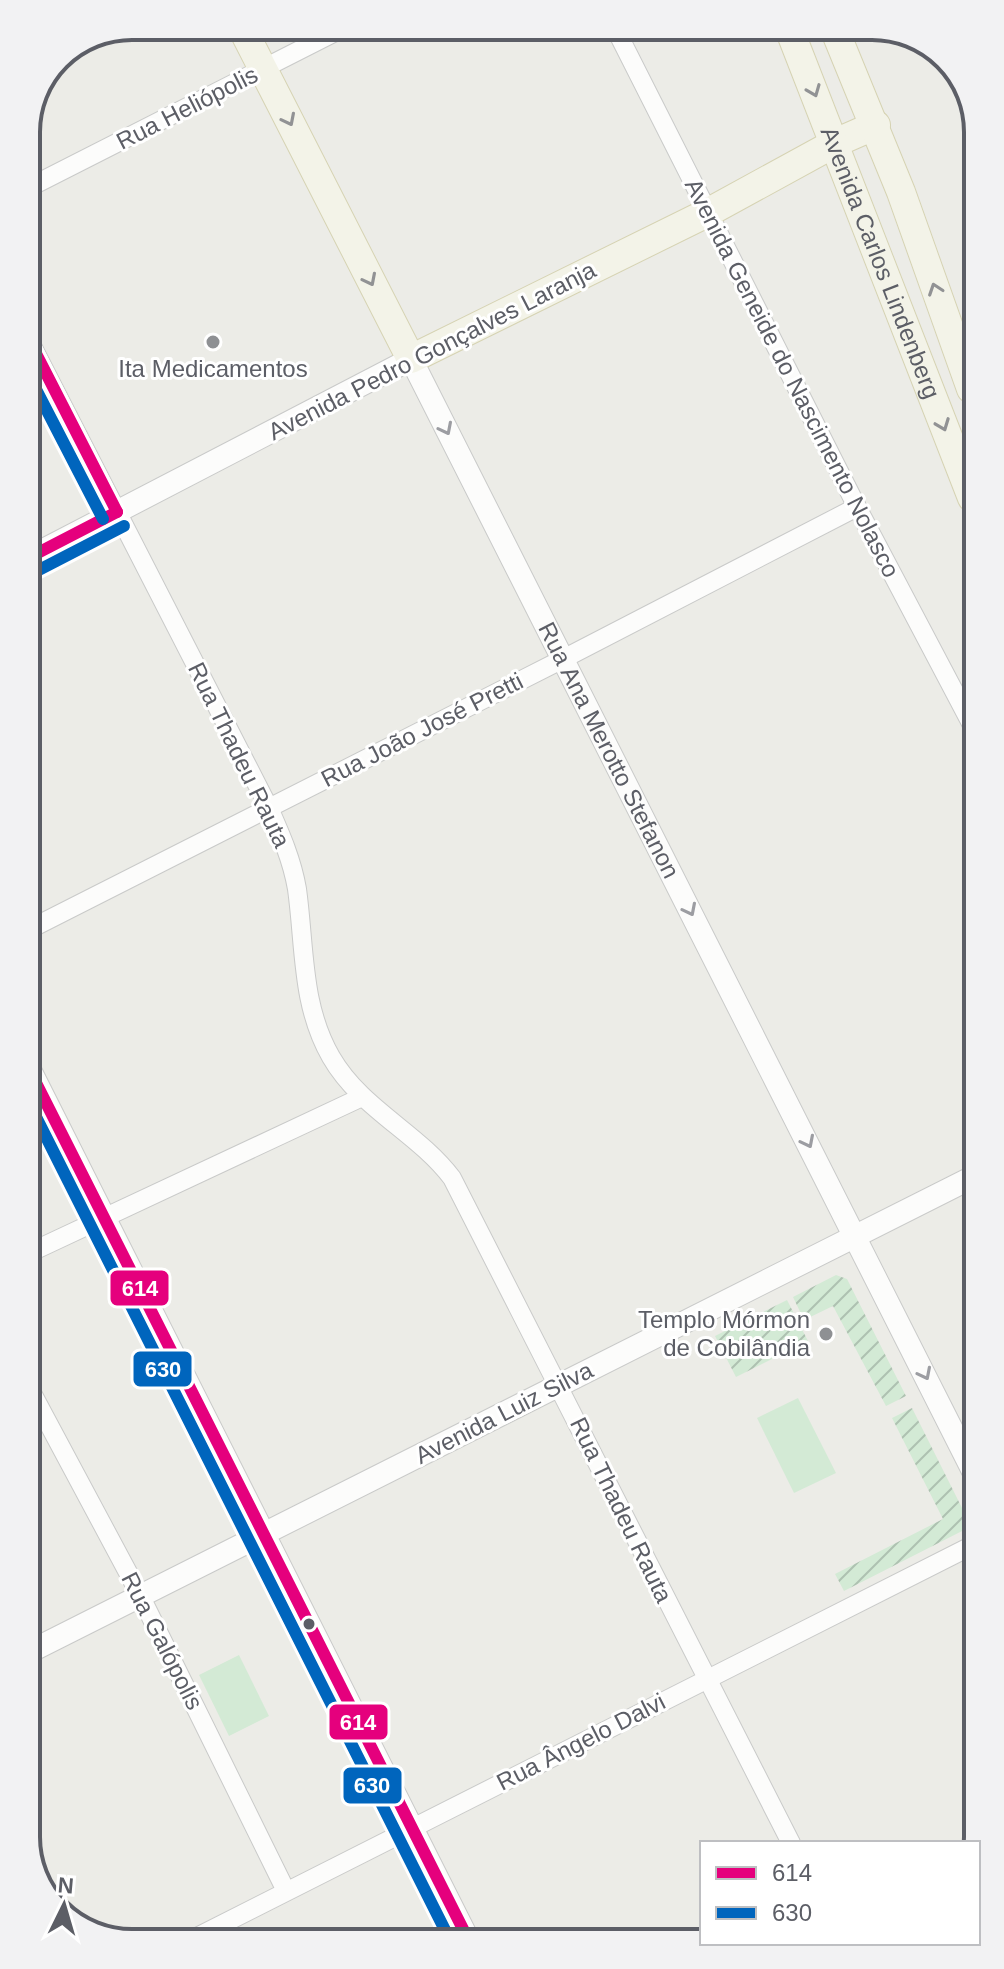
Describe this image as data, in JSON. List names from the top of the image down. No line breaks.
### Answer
{"streets":{"main road":["Avenida Carlos Lindenberg","Avenida Pedro Gonçalves Laranja","Rua Ana Merotto Stefanon"],"street":["Rua Heliópolis","Avenida Geneide do Nascimento Nolasco","Rua João José Pretti","Rua Thadeu Rauta","Avenida Luiz Silva","Rua Galópolis","Rua Ângelo Dalvi"]},"crossings":[["Rua Heliópolis","Rua Ana Merotto Stefanon"],["Avenida Carlos Lindenberg","Avenida Pedro Gonçalves Laranja"],["Avenida Pedro Gonçalves Laranja","Avenida Geneide do Nascimento Nolasco"],["Avenida Pedro Gonçalves Laranja","Rua Ana Merotto Stefanon"],["Avenida Pedro Gonçalves Laranja","Rua Thadeu Rauta"],["Avenida Geneide do Nascimento Nolasco","Rua João José Pretti"],["Rua João José Pretti","Rua Ana Merotto Stefanon"],["Rua João José Pretti","Rua Thadeu Rauta"],["Rua Ana Merotto Stefanon","Avenida Luiz Silva"],["Rua Thadeu Rauta","Avenida Luiz Silva"],["Rua Thadeu Rauta","Rua Ângelo Dalvi"],["Avenida Luiz Silva","Rua Galópolis"],["Rua Galópolis","Rua Ângelo Dalvi"]],"one_way":["Rua Ana Merotto Stefanon"],"places":["Ita Medicamentos","Templo Mórmon de Cobilândia"],"lines":["transit line 614","transit line 630"],"legend":["614","630"],"north":"top"}
